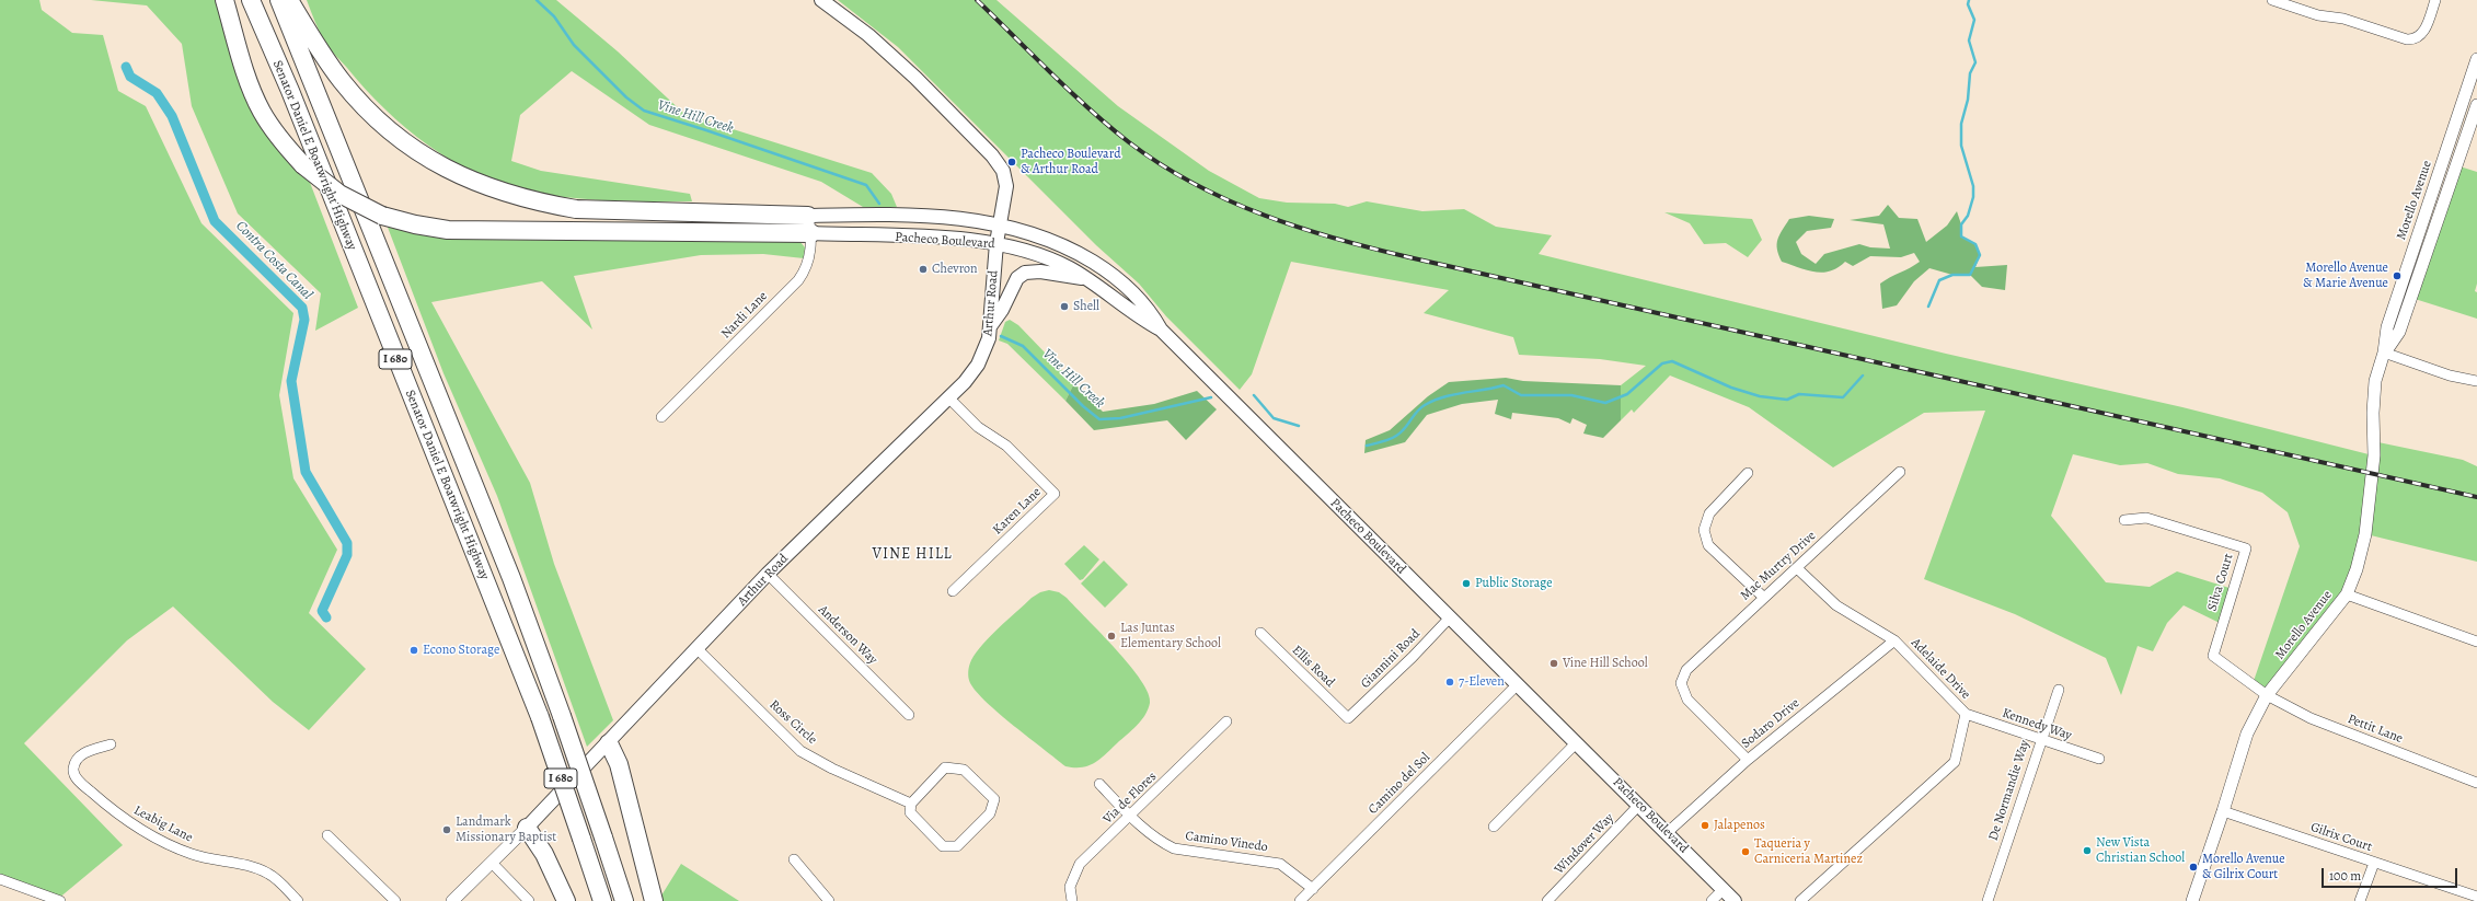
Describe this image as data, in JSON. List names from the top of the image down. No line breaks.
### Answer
{"streets":{"highway":["Senator Daniel E Boatwright Highway","I 680"],"main road":["Pacheco Boulevard","Arthur Road"],"street":["Morello Avenue","Nardi Lane","Karen Lane","Mac Murtry Drive","Silva Court","Anderson Way","Giannini Road","Ellis Road","Adelaide Drive","Ross Circle","Sodaro Drive","Kennedy Way","Pettit Lane","Camino del Sol","De Normandie Way","Via de Flores","Leabig Lane","Gilrix Court","Camino Vinedo","Windover Way"]},"crossings":[["Morello Avenue","Silva Court"],["Morello Avenue","Pettit Lane"],["Morello Avenue","Gilrix Court"],["Pacheco Boulevard","Arthur Road"],["Pacheco Boulevard","Nardi Lane"],["Pacheco Boulevard","Giannini Road"],["Pacheco Boulevard","Sodaro Drive"],["Pacheco Boulevard","Camino del Sol"],["Pacheco Boulevard","Windover Way"],["Arthur Road","Karen Lane"],["Arthur Road","Anderson Way"],["Arthur Road","Ross Circle"],["Mac Murtry Drive","Adelaide Drive"],["Mac Murtry Drive","Sodaro Drive"],["Silva Court","Pettit Lane"],["Giannini Road","Ellis Road"],["Adelaide Drive","Sodaro Drive"],["Adelaide Drive","Kennedy Way"],["Kennedy Way","De Normandie Way"],["Camino del Sol","Camino Vinedo"],["Via de Flores","Camino Vinedo"]],"districts":["VINE HILL"],"water":["Vine Hill Creek","Contra Costa Canal"],"places":["Pacheco Boulevard & Arthur Road","Chevron","Morello Avenue & Marie Avenue","Shell","Public Storage","Las Juntas Elementary School","Econo Storage","Vine Hill School","7-Eleven","Jalapenos","Landmark Missionary Baptist","New Vista Christian School","Taqueria y Carniceria Martinez","Morello Avenue & Gilrix Court"],"scale_bar":"100 m"}
